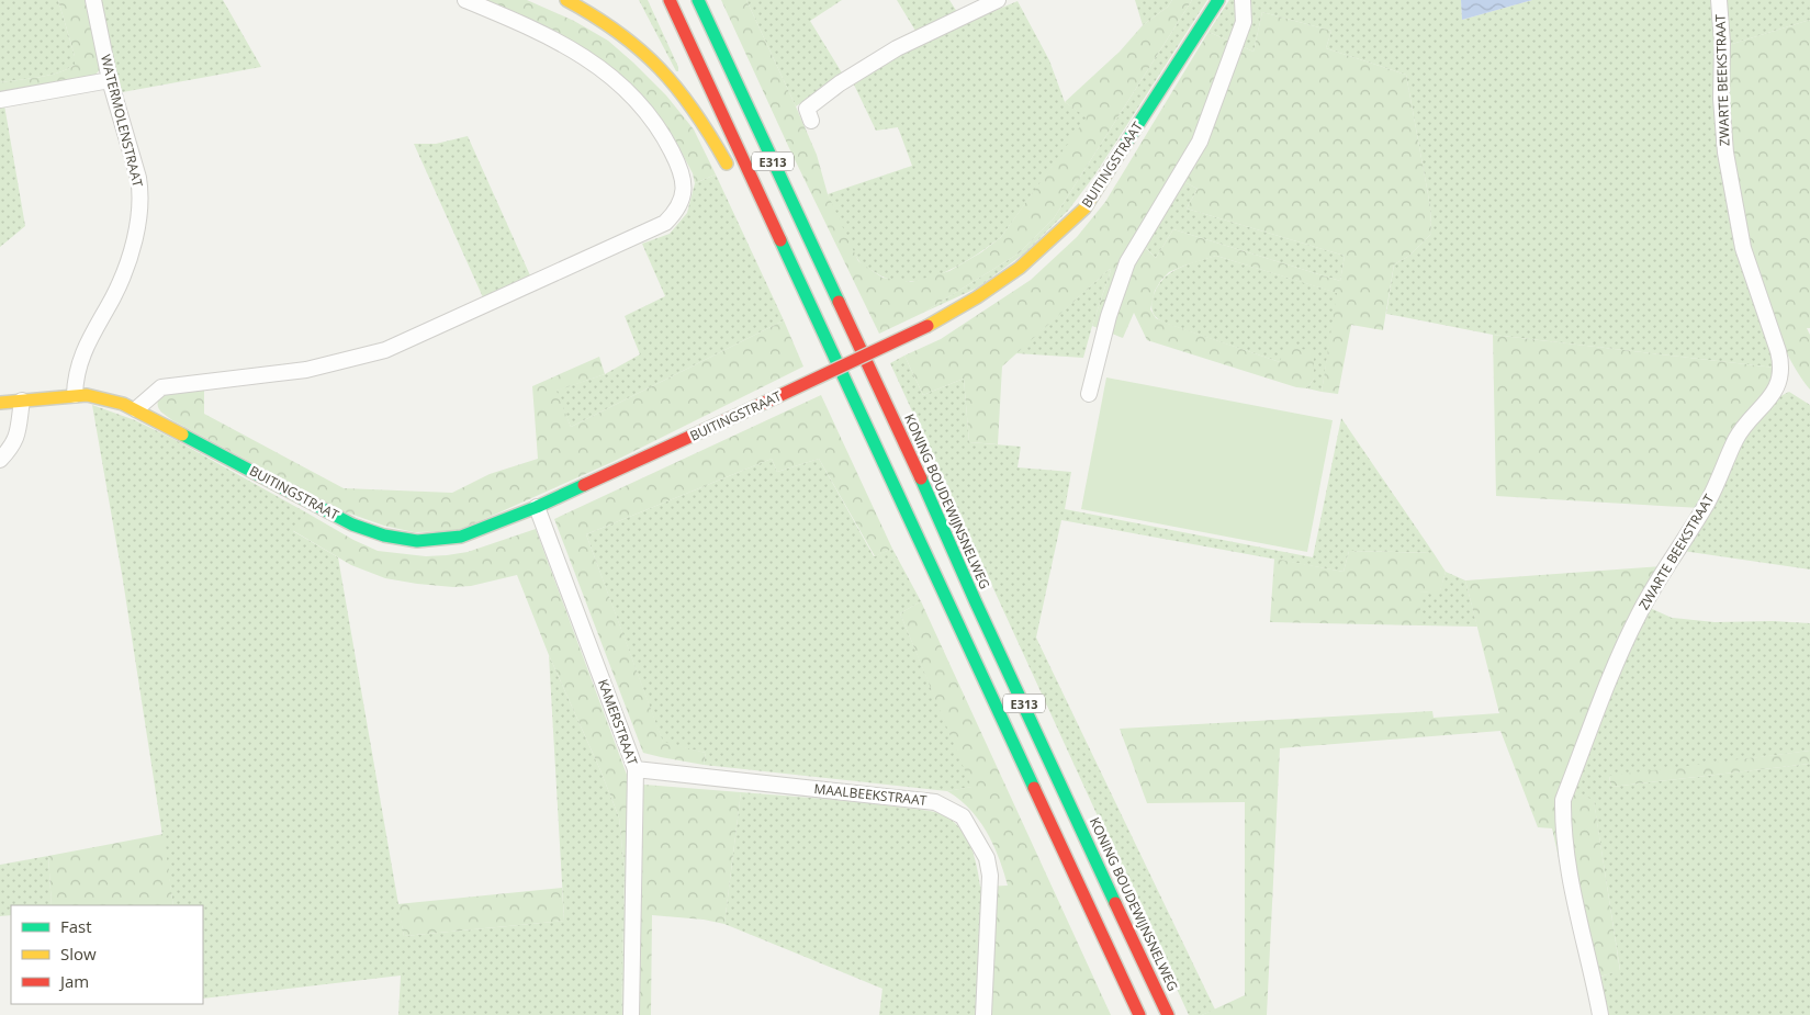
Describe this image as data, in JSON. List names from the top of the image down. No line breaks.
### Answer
{"streets":{"main road":["E313","BUITINGSTRAAT","KONING BOUDEWIJNSNELWEG"],"street":["ZWARTE BEEKSTRAAT","WATERMOLENSTRAAT","KAMERSTRAAT","MAALBEEKSTRAAT"]},"crossings":[["WATERMOLENSTRAAT","BUITINGSTRAAT"],["BUITINGSTRAAT","KAMERSTRAAT"],["KAMERSTRAAT","MAALBEEKSTRAAT"]],"legend":["Fast","Slow","Jam"]}
